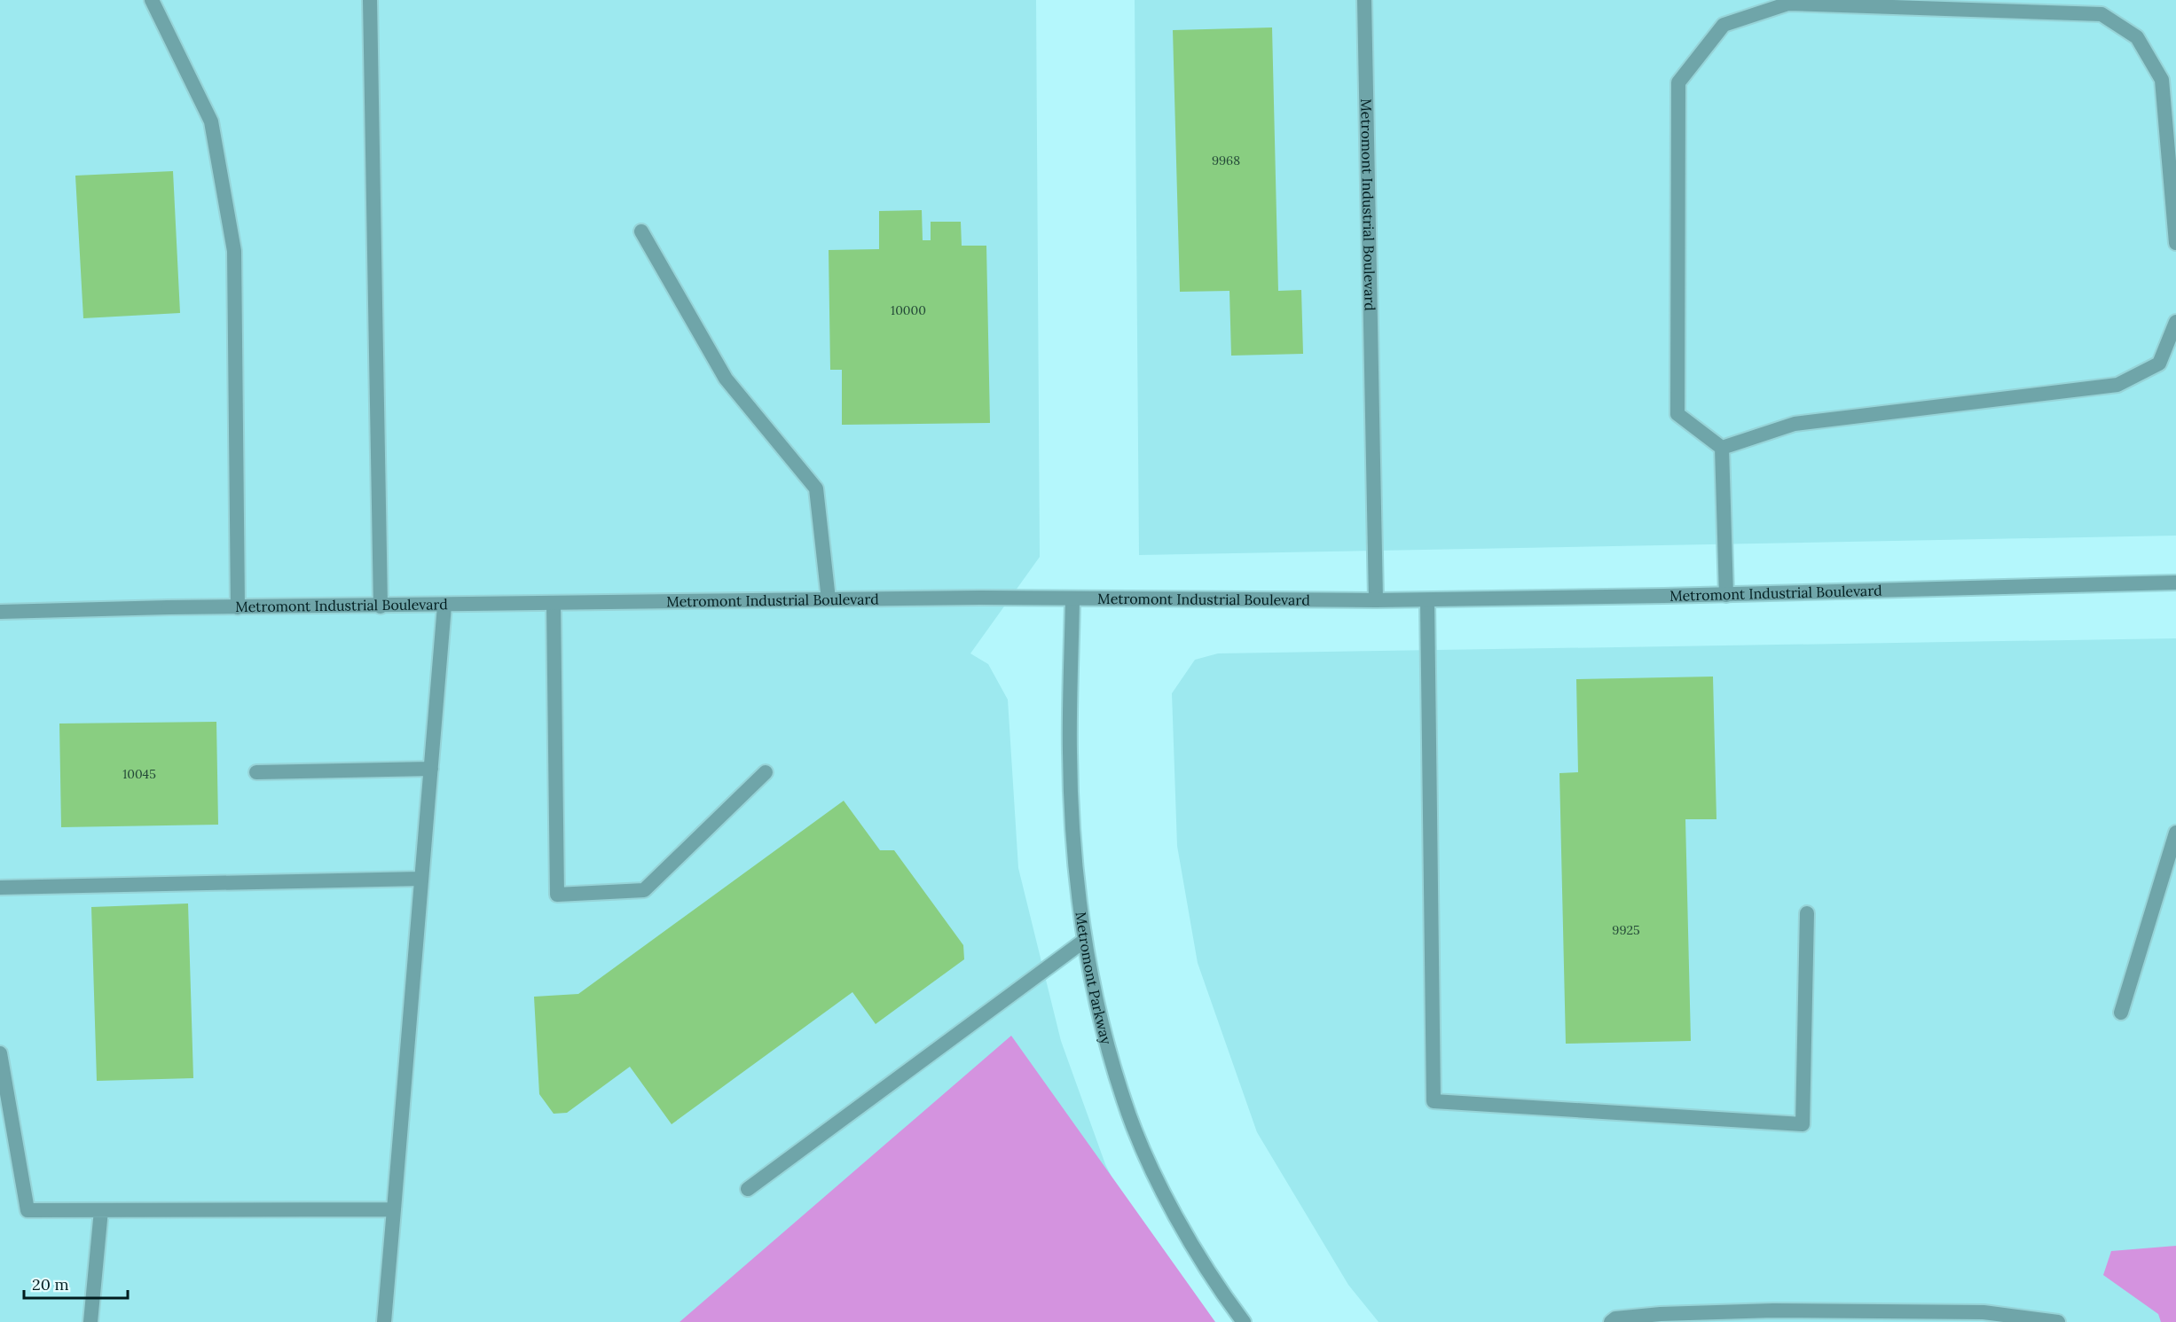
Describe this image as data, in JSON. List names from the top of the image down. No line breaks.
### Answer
{"streets":{"street":["Metromont Industrial Boulevard","Metromont Parkway"]},"crossings":[["Metromont Industrial Boulevard","Metromont Parkway"]],"house_numbers":["9968","10000","10045","9925"],"scale_bar":"20 m"}
